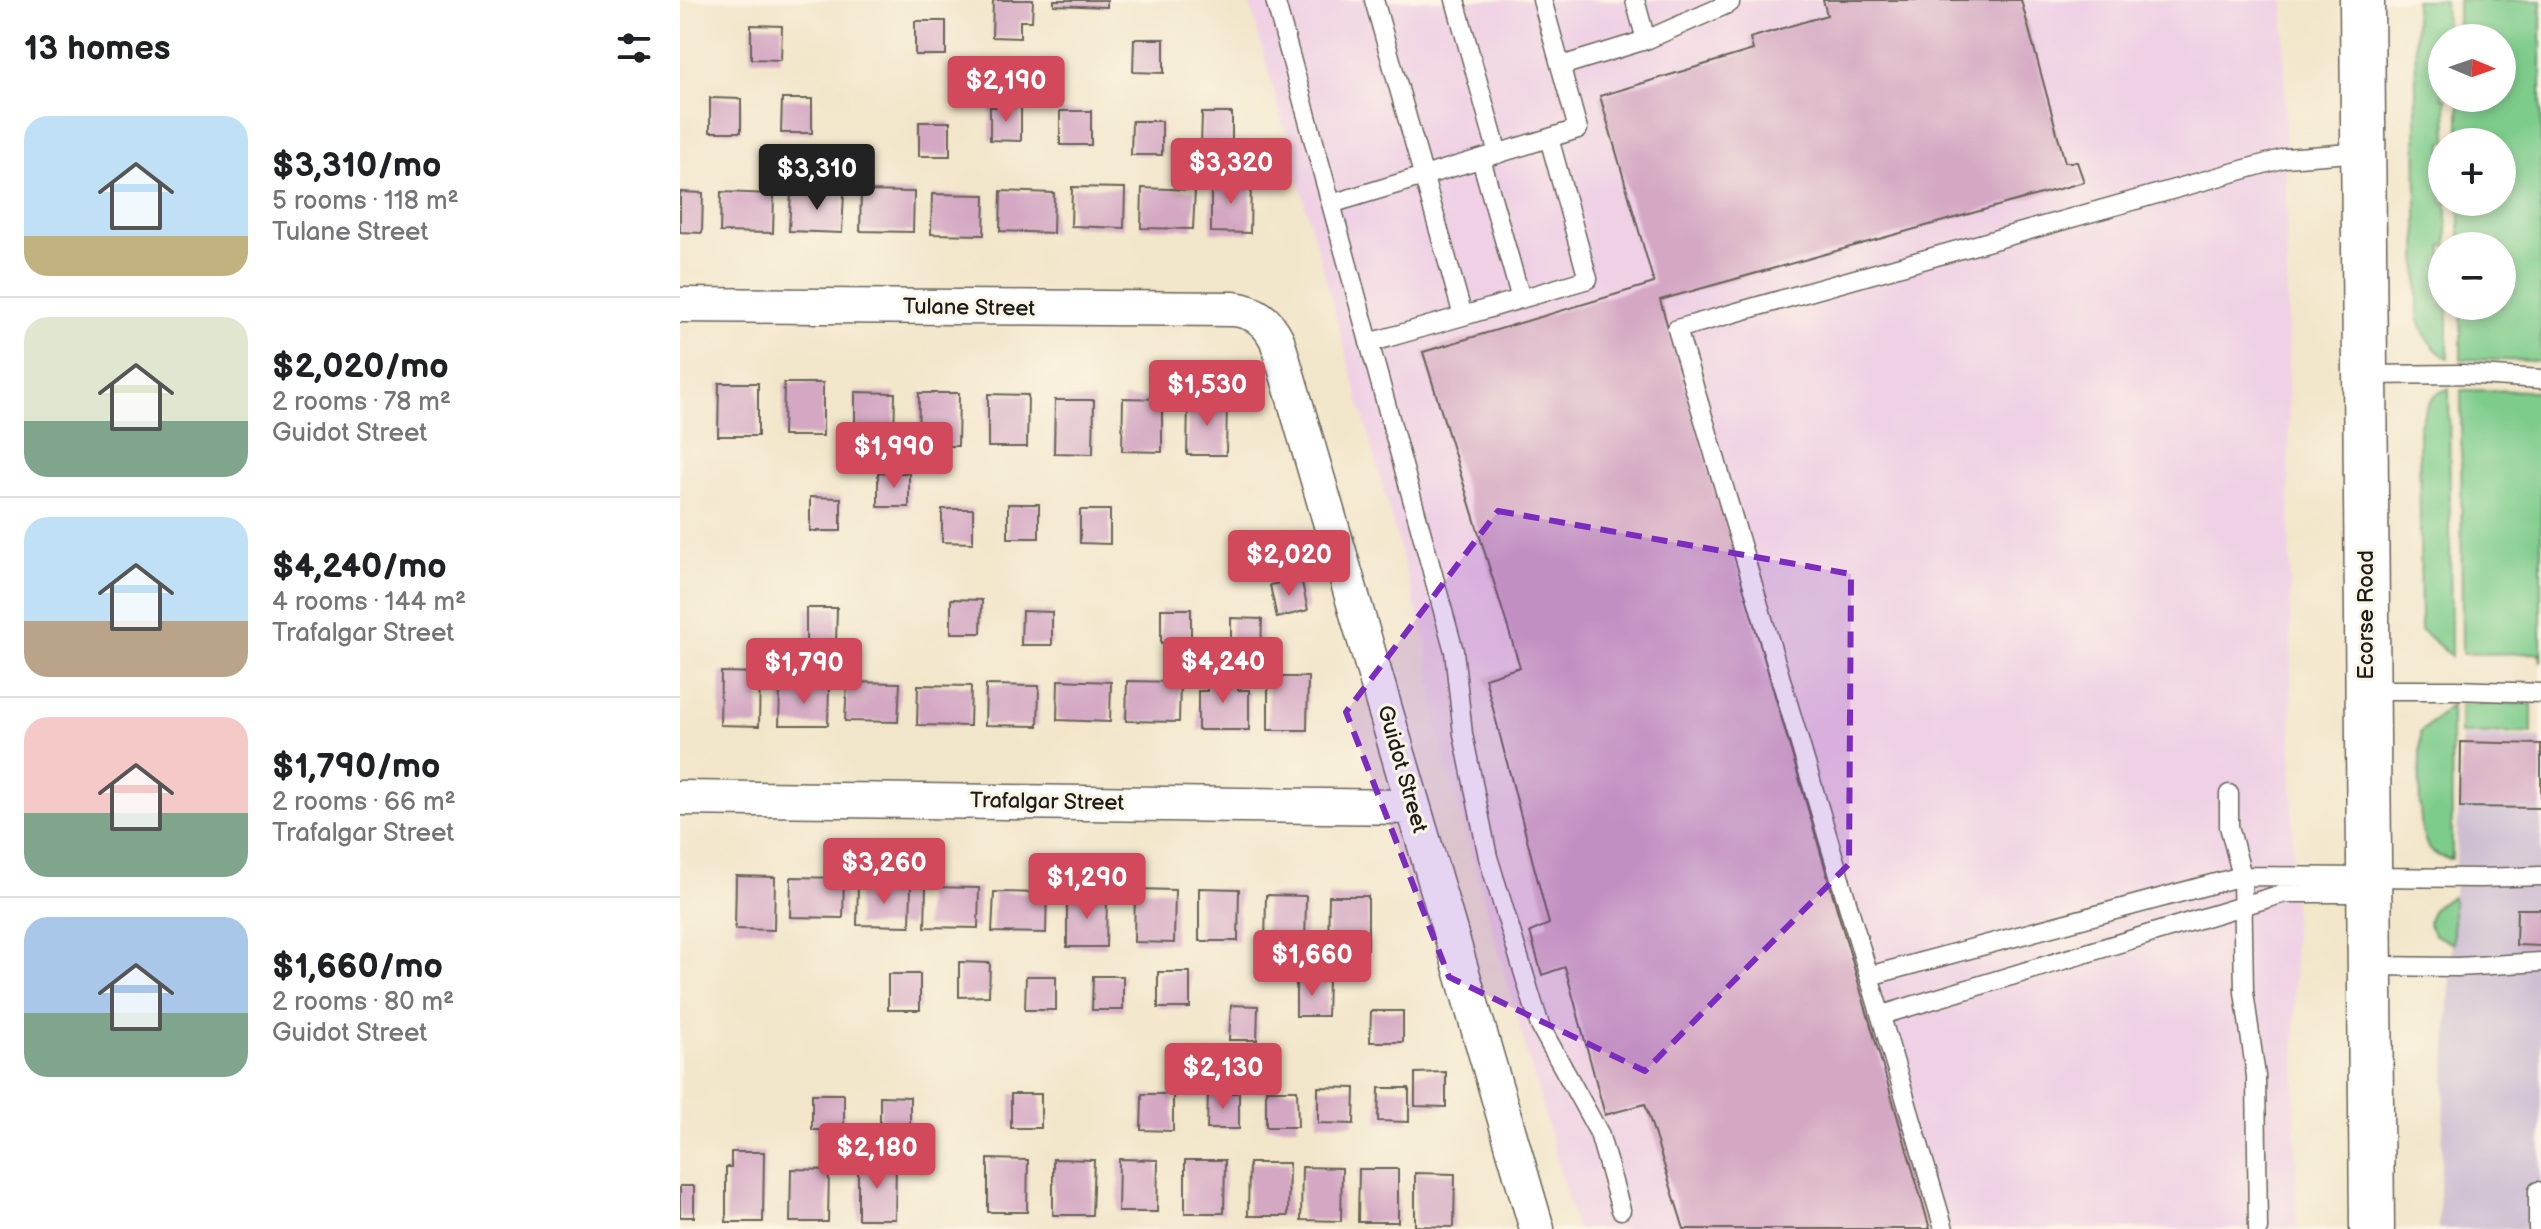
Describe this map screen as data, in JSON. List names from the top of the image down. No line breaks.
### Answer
{"streets":{"main road":["Ecorse Road"],"street":["Tulane Street","Guidot Street","Trafalgar Street"]},"crossings":[["Tulane Street","Guidot Street"],["Guidot Street","Trafalgar Street"]],"north":"right","page":{"heading":"13 homes","map_buttons":["+","−"],"price":["$2,190","$3,320","$3,310","$1,530","$1,990","$2,020","$4,240","$1,790","$3,260","$1,290","$1,660","$2,130","$2,180"],"list":[{"name":"$3,310/mo","note":"5 rooms · 118 m² · Tulane Street"},{"name":"$2,020/mo","note":"2 rooms · 78 m² · Guidot Street"},{"name":"$4,240/mo","note":"4 rooms · 144 m² · Trafalgar Street"},{"name":"$1,790/mo","note":"2 rooms · 66 m² · Trafalgar Street"},{"name":"$1,660/mo","note":"2 rooms · 80 m² · Guidot Street"}]}}
